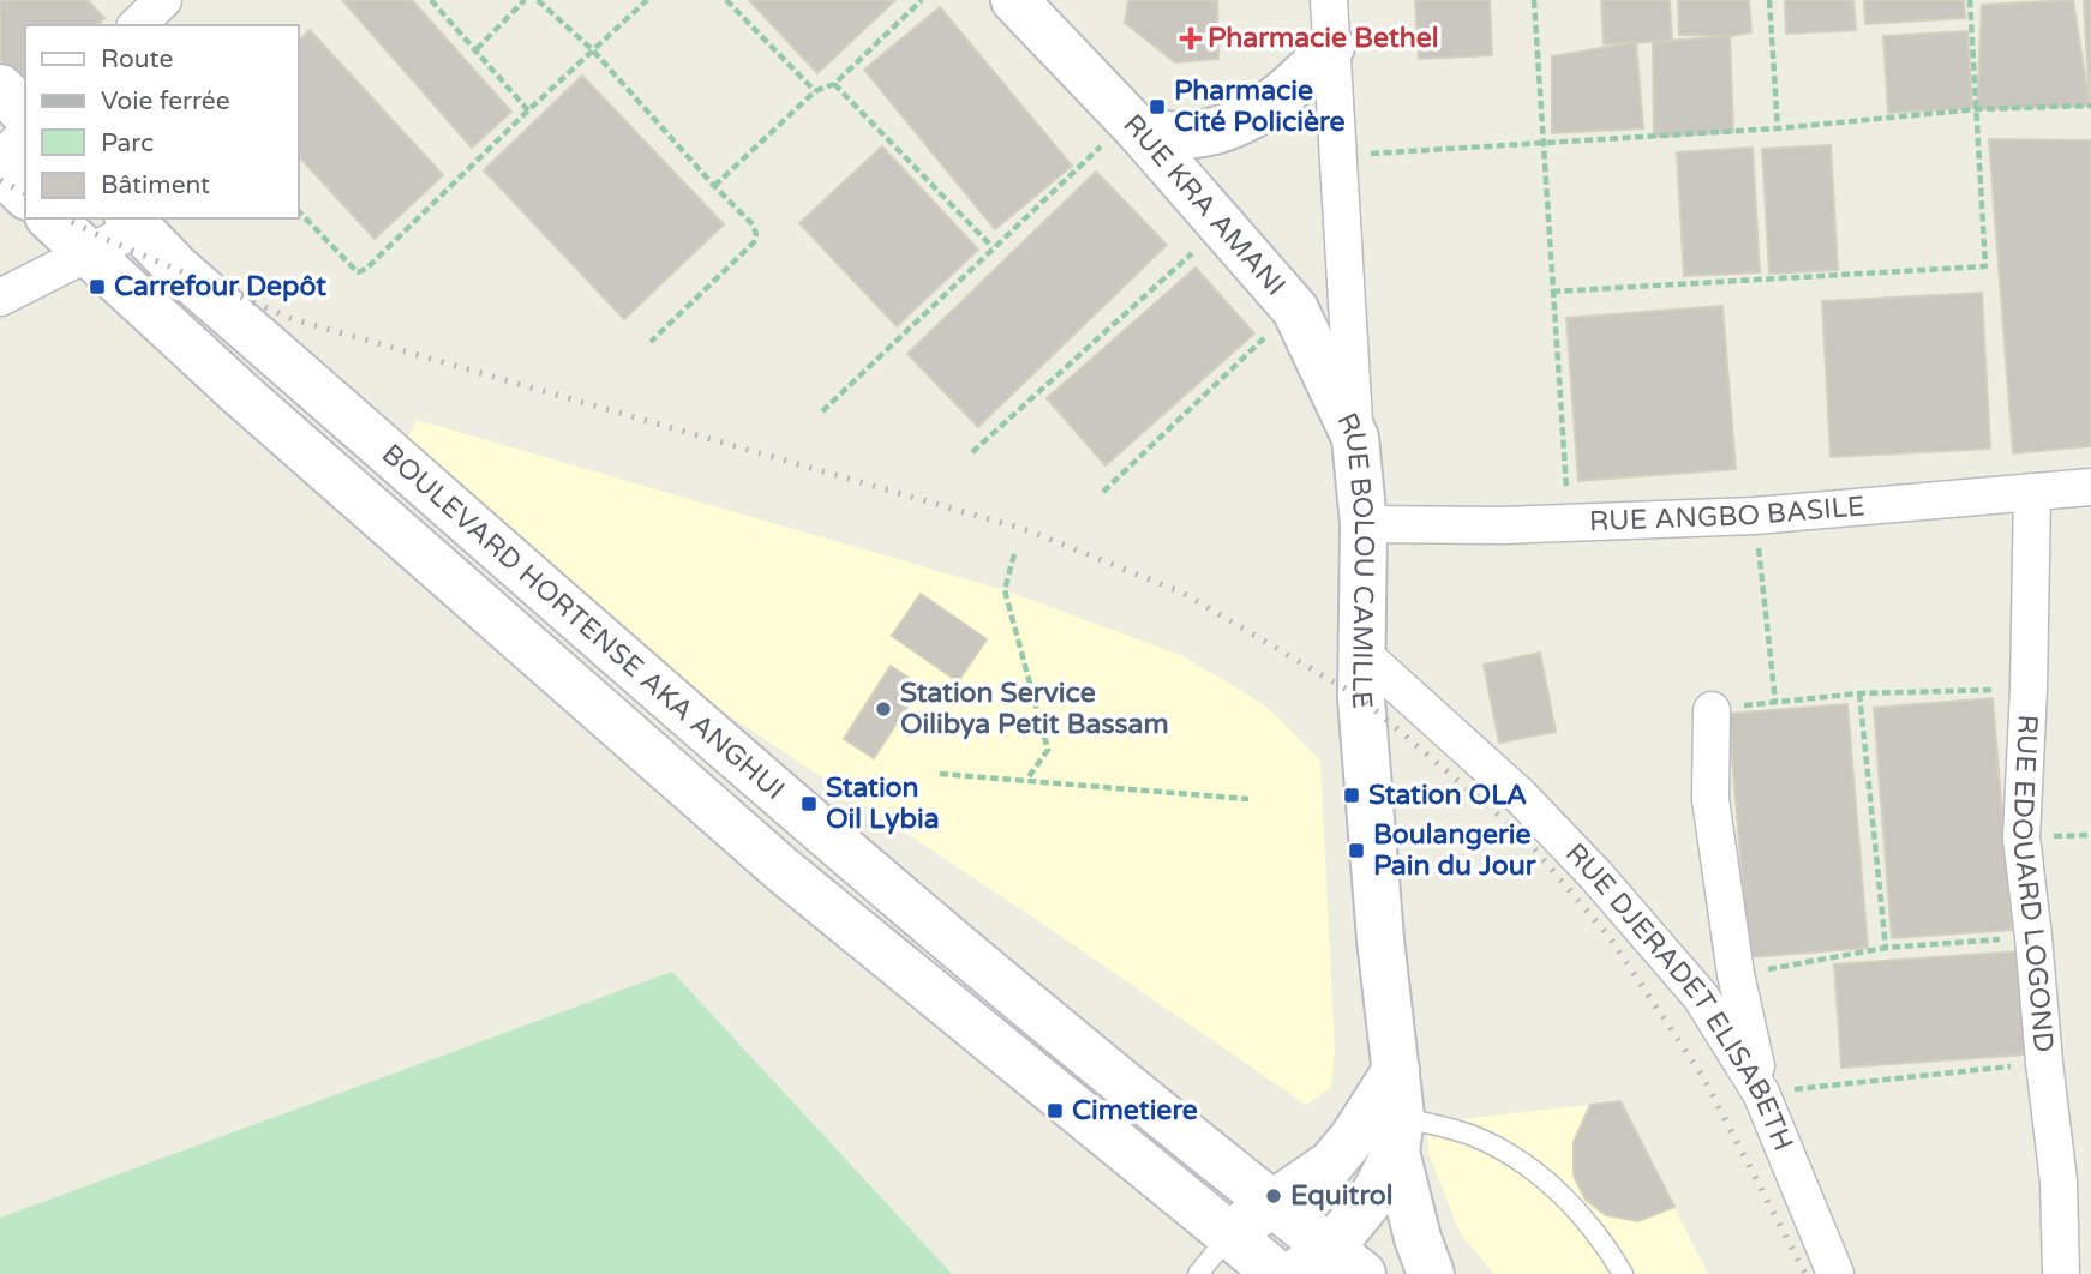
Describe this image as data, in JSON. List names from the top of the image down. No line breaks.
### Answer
{"streets":{"main road":["RUE KRA AMANI","RUE BOLOU CAMILLE","BOULEVARD HORTENSE AKA ANGHUI"],"street":["RUE ANGBO BASILE","RUE EDOUARD LOGOND","RUE DJERADET ELISABETH"]},"crossings":[["RUE KRA AMANI","RUE BOLOU CAMILLE"],["RUE ANGBO BASILE","RUE BOLOU CAMILLE"],["RUE ANGBO BASILE","RUE EDOUARD LOGOND"],["RUE BOLOU CAMILLE","RUE DJERADET ELISABETH"]],"places":{"health":["Pharmacie Bethel"],"transit":["Pharmacie Cité Policière","Carrefour Depôt","Station OLA","Station Oil Lybia","Boulangerie Pain du Jour","Cimetiere"],"other":["Station Service Oilibya Petit Bassam","Equitrol"]},"legend":["Route","Voie ferrée","Parc","Bâtiment"]}
